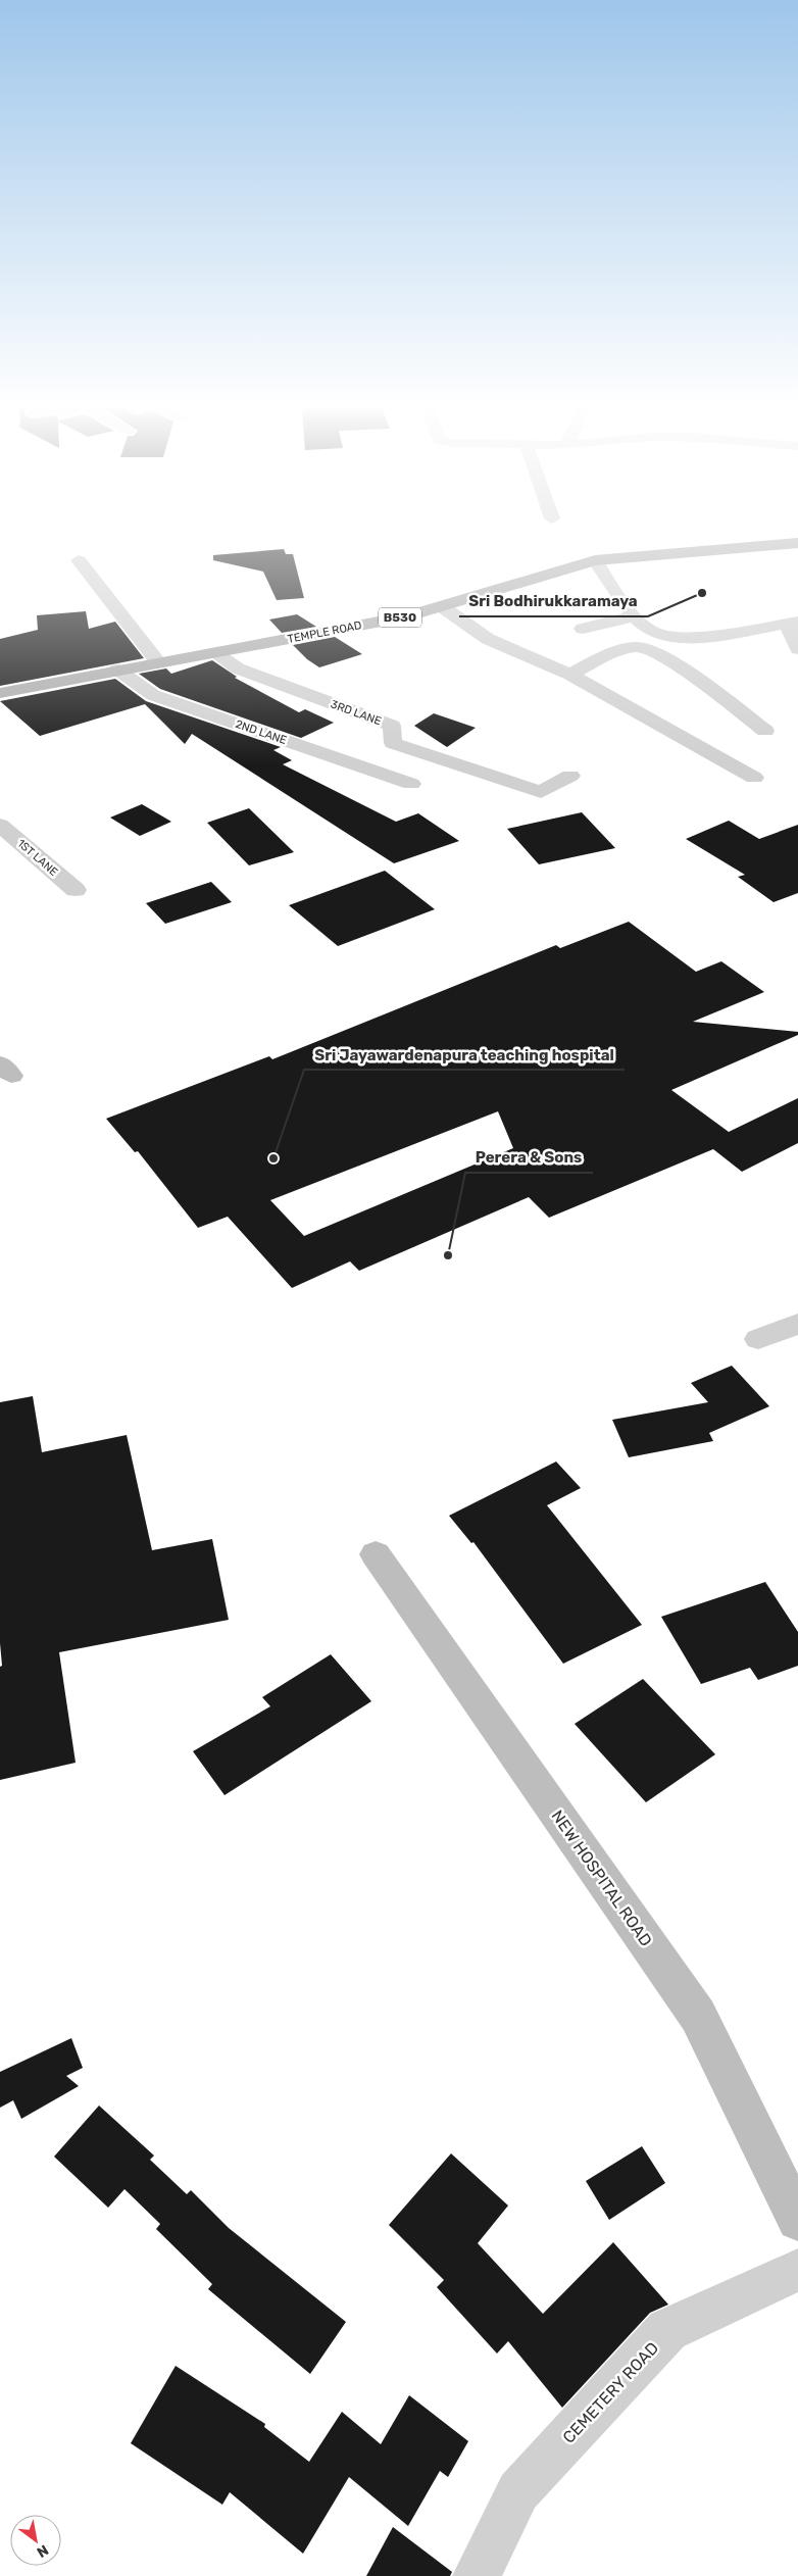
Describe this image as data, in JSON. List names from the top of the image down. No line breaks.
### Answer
{"streets":{"main road":["B530","TEMPLE ROAD","NEW HOSPITAL ROAD"],"street":["3RD LANE","2ND LANE","1ST LANE","CEMETERY ROAD"]},"crossings":[["TEMPLE ROAD","3RD LANE"],["TEMPLE ROAD","2ND LANE"]],"places":["Sri Bodhirukkaramaya","Sri Jayawardenapura teaching hospital","Perera & Sons"],"north":"bottom right"}
